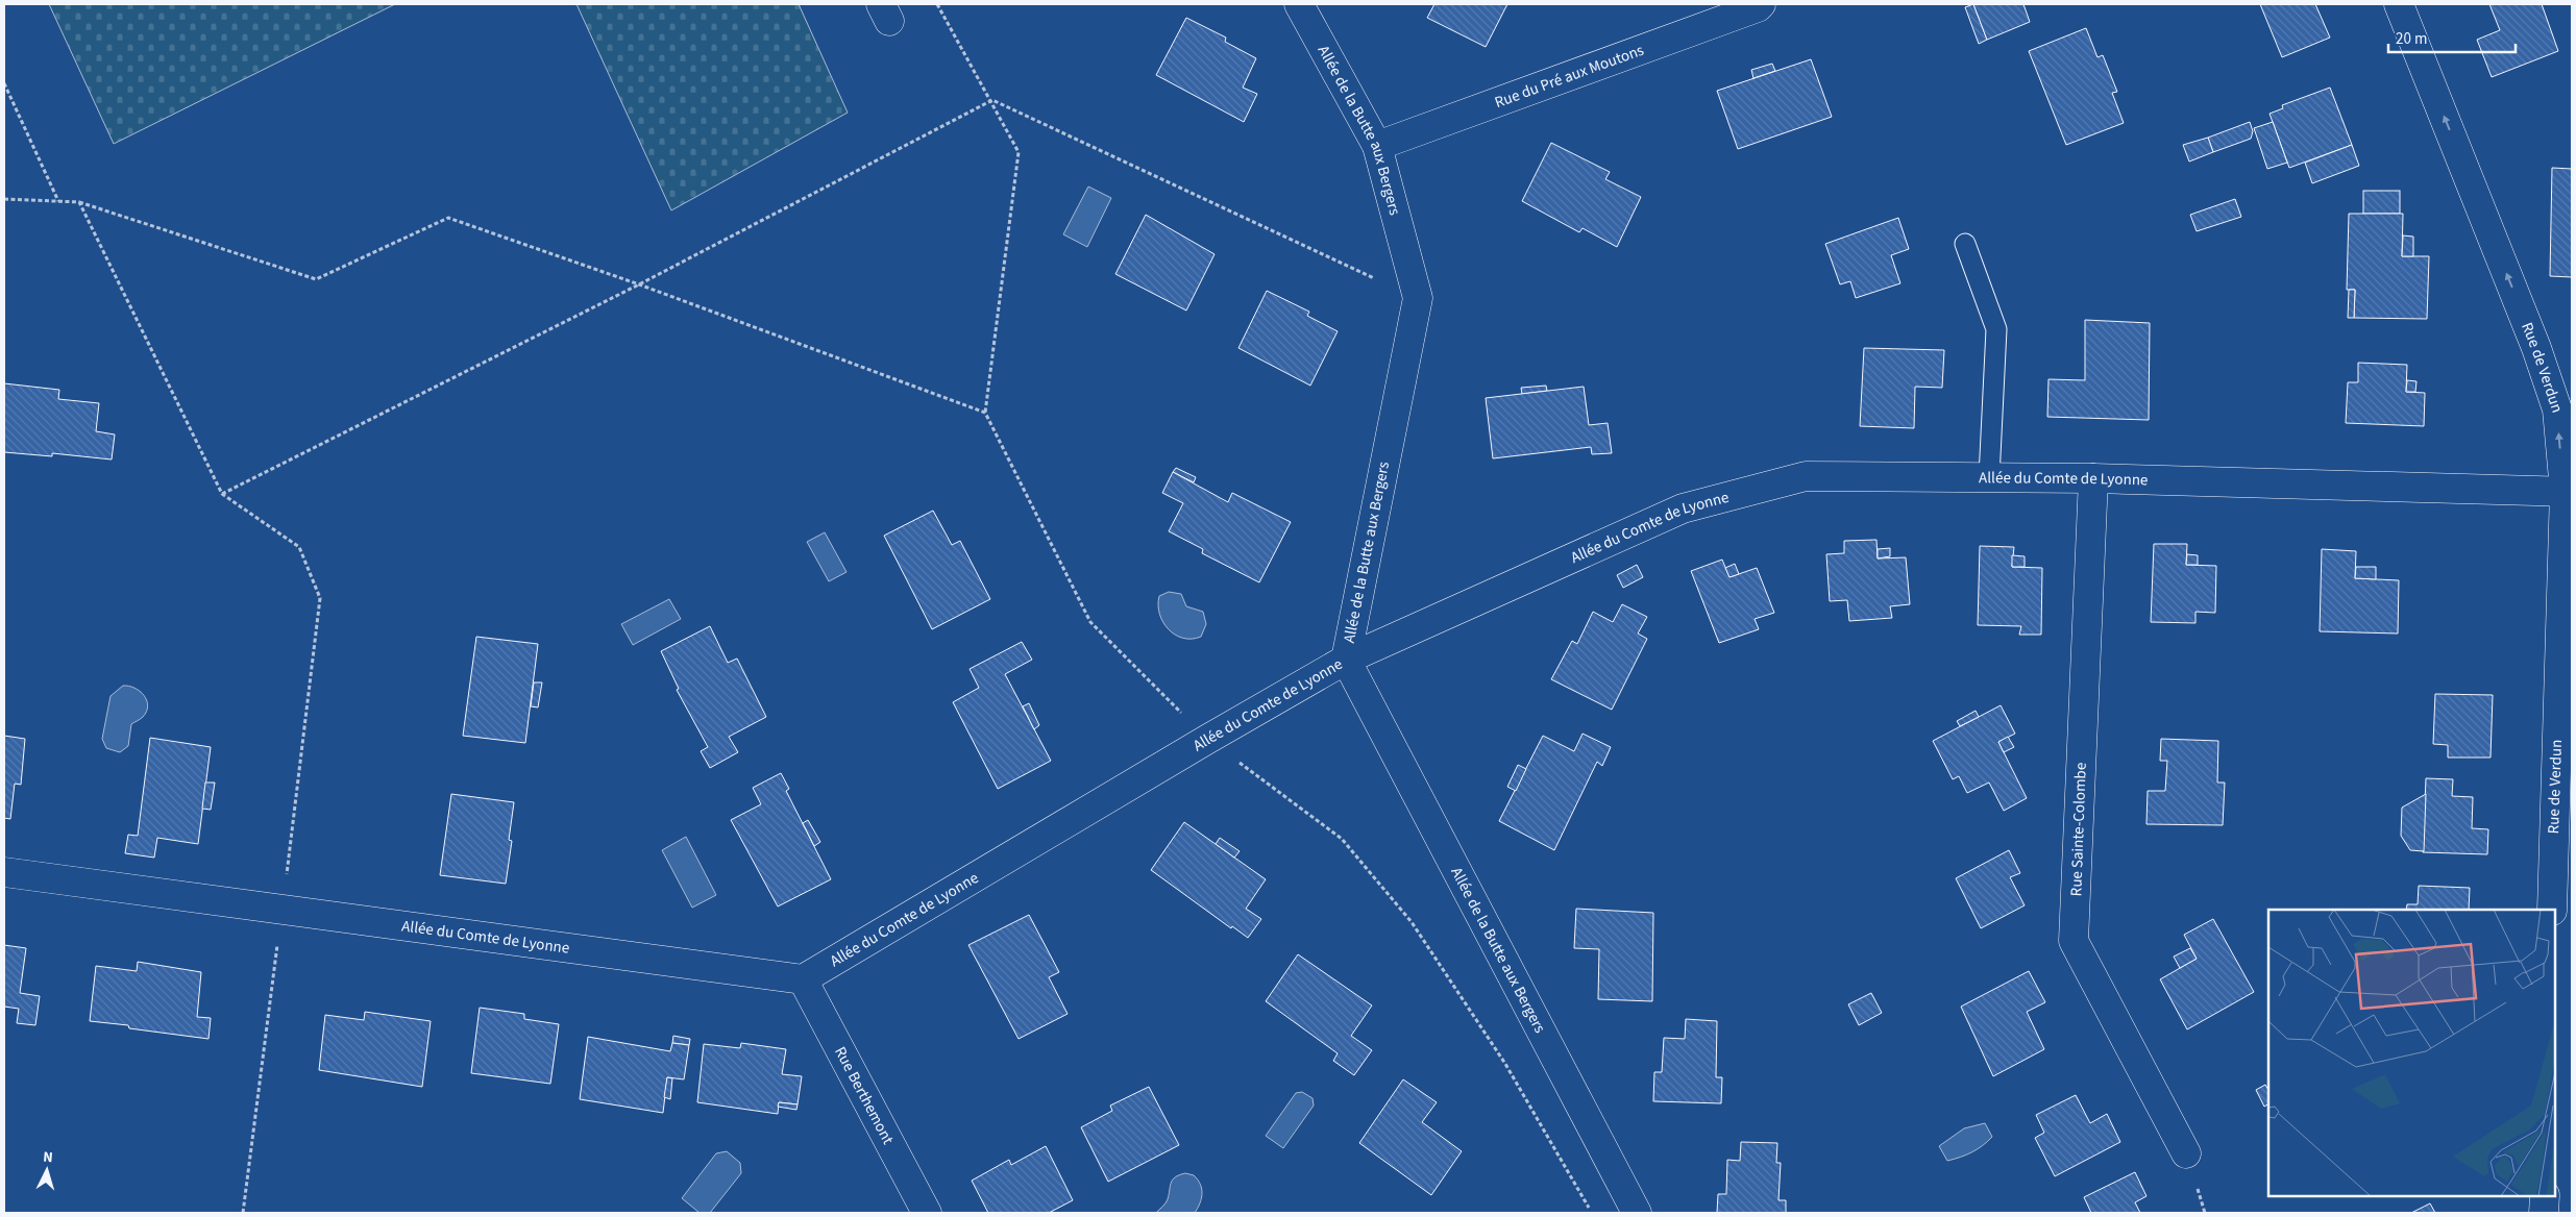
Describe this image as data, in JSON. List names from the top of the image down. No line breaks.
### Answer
{"streets":{"street":["Rue du Pré aux Moutons","Allée de la Butte aux Bergers","Rue de Verdun","Allée du Comte de Lyonne","Rue Sainte-Colombe","Rue Berthemont"]},"crossings":[["Rue du Pré aux Moutons","Allée de la Butte aux Bergers"],["Allée de la Butte aux Bergers","Allée du Comte de Lyonne"],["Rue de Verdun","Allée du Comte de Lyonne"],["Allée du Comte de Lyonne","Rue Sainte-Colombe"],["Allée du Comte de Lyonne","Rue Berthemont"]],"one_way":["Rue de Verdun"],"scale_bar":"20 m","north":"top"}
